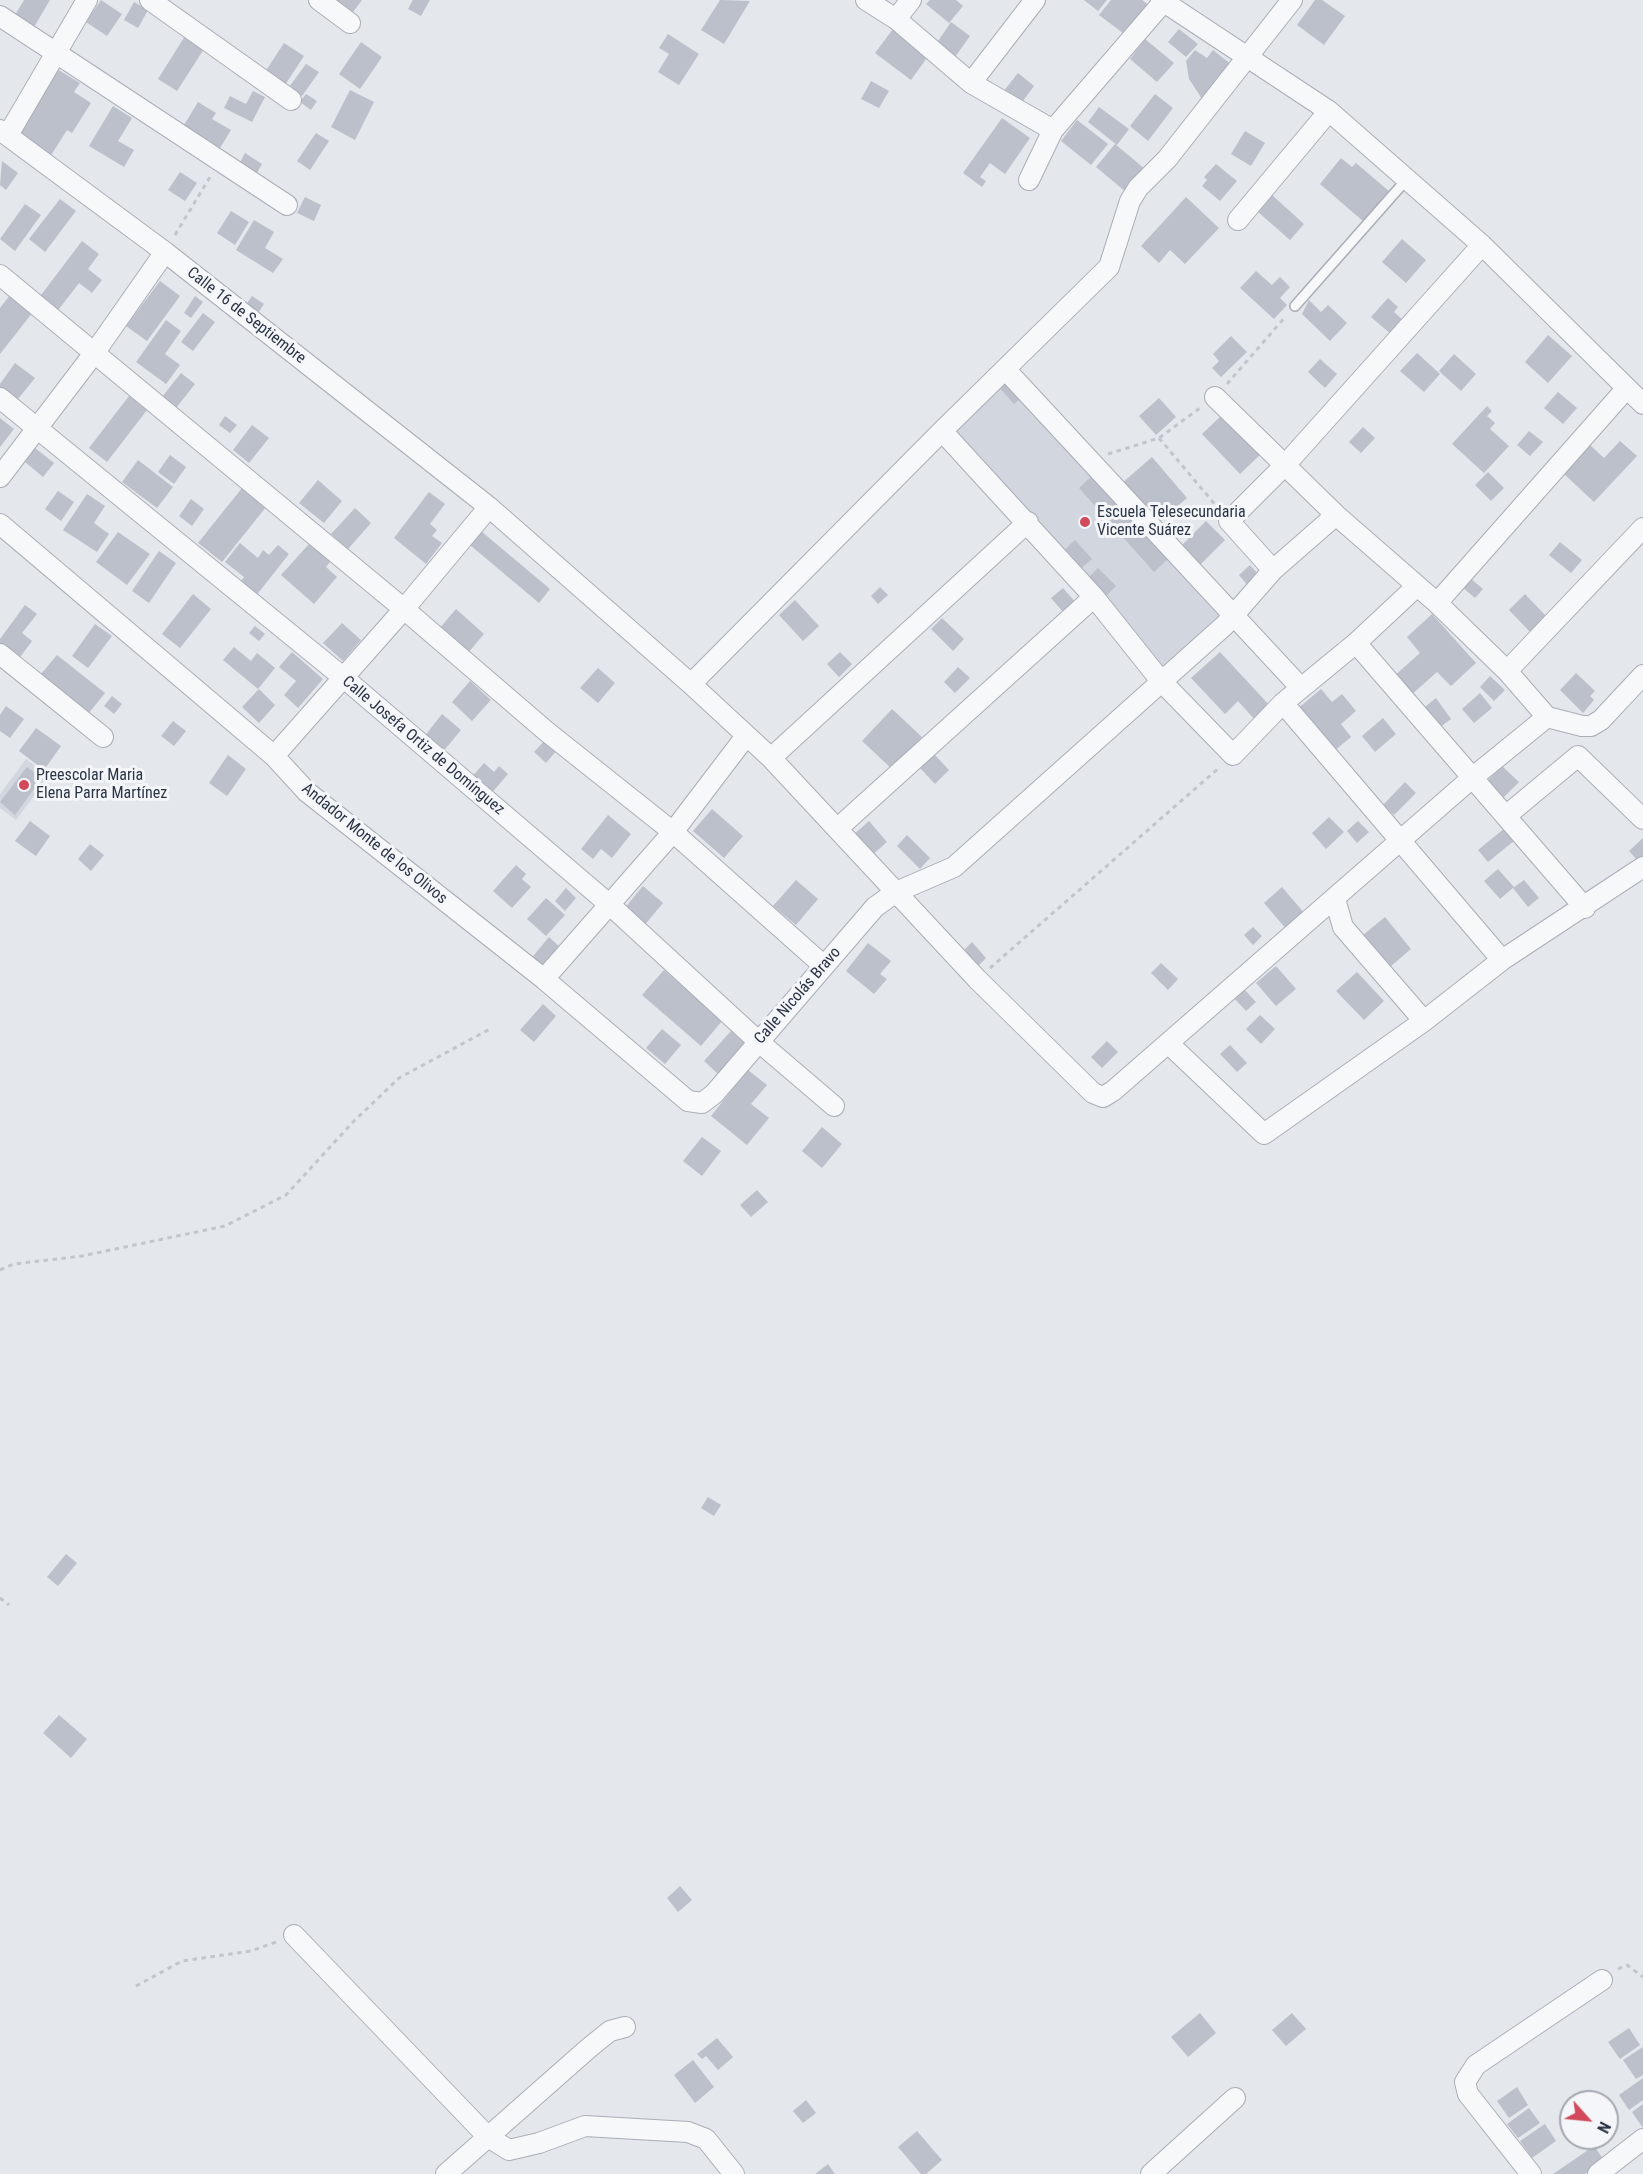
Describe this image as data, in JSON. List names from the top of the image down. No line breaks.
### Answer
{"streets":{"street":["Calle 16 de Septiembre","Calle Josefa Ortiz de Domínguez","Andador Monte de los Olivos","Calle Nicolás Bravo"]},"crossings":[["Calle 16 de Septiembre","Calle Nicolás Bravo"],["Calle Josefa Ortiz de Domínguez","Calle Nicolás Bravo"],["Andador Monte de los Olivos","Calle Nicolás Bravo"]],"places":["Escuela Telesecundaria Vicente Suárez","Preescolar Maria Elena Parra Martínez"],"north":"bottom right"}
